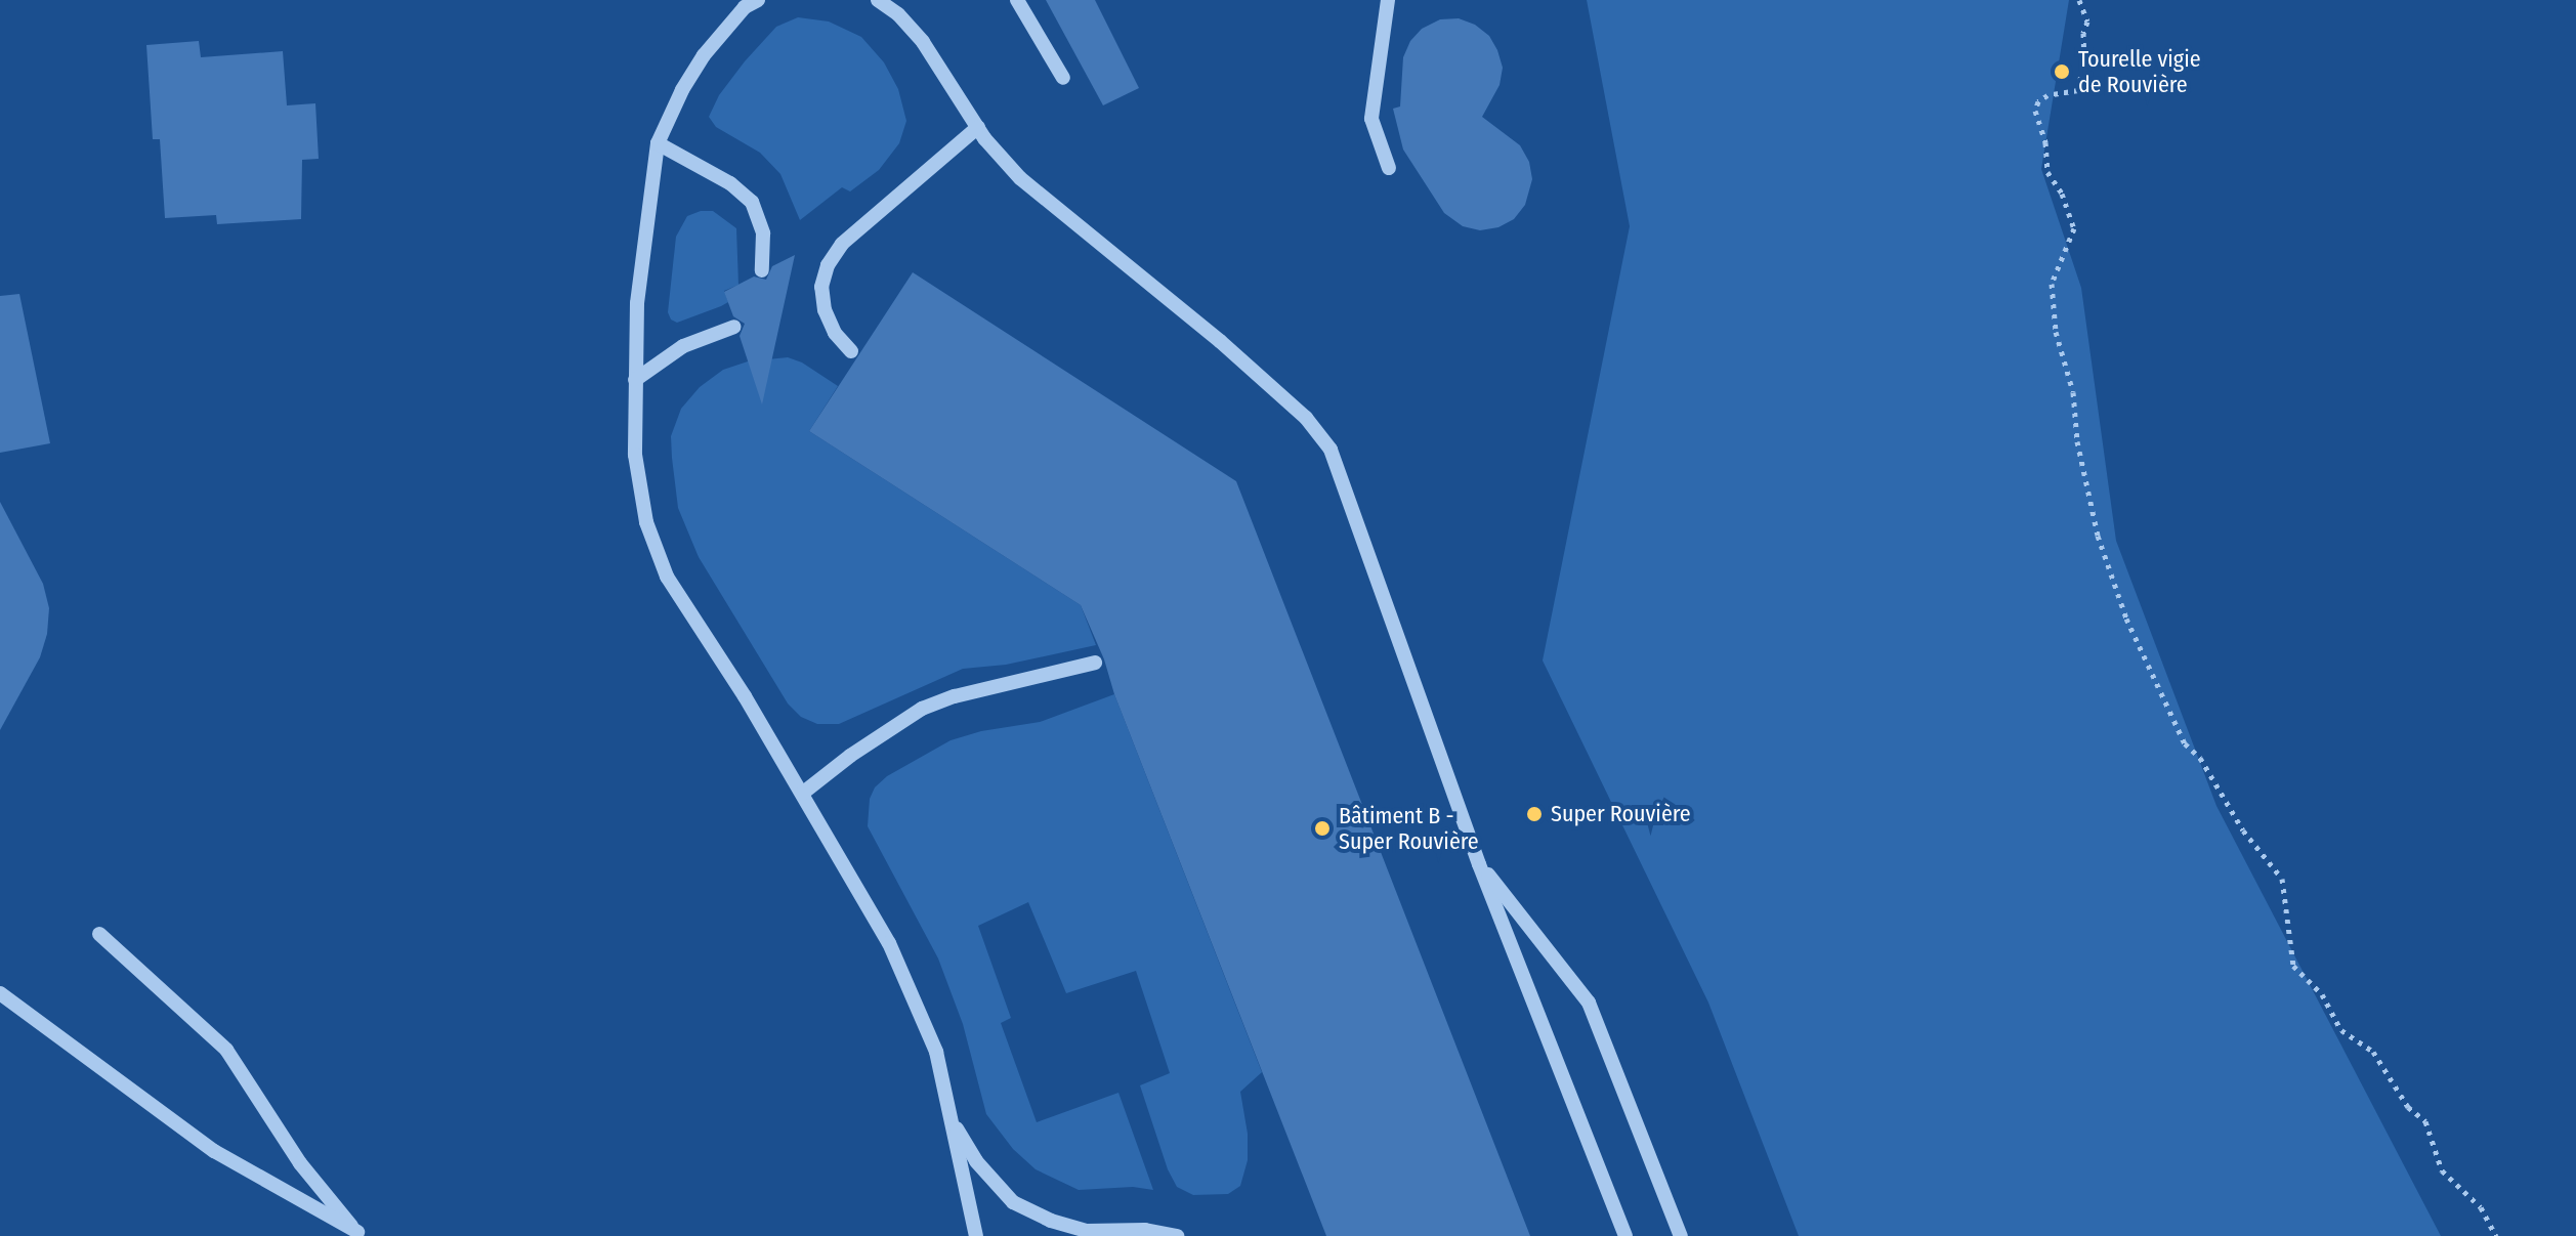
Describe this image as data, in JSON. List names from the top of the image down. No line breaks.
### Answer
{"places":["Tourelle vigie de Rouvière","Super Rouvière","Bâtiment B - Super Rouvière"]}
